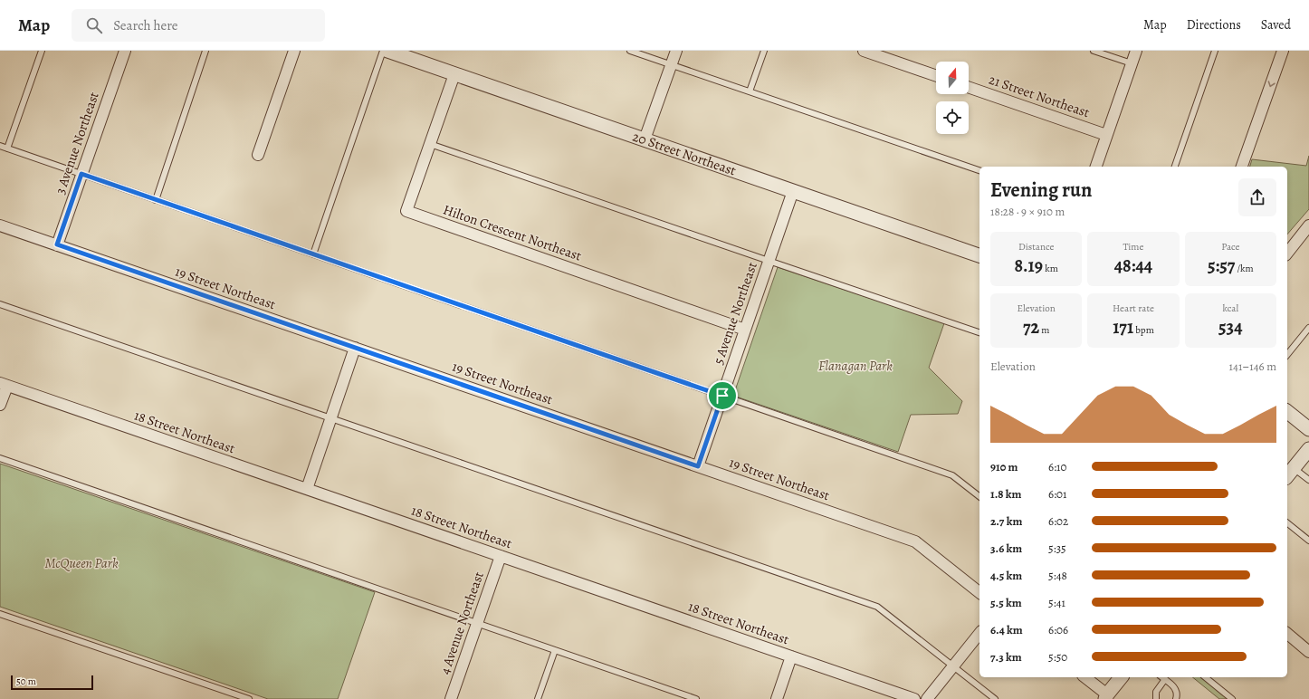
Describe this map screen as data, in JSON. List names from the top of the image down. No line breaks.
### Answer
{"streets":{"street":["21 Street Northeast","3 Avenue Northeast","20 Street Northeast","Hilton Crescent Northeast","19 Street Northeast","5 Avenue Northeast","18 Street Northeast","4 Avenue Northeast"]},"crossings":[["3 Avenue Northeast","19 Street Northeast"],["20 Street Northeast","Hilton Crescent Northeast"],["20 Street Northeast","5 Avenue Northeast"],["Hilton Crescent Northeast","5 Avenue Northeast"],["19 Street Northeast","5 Avenue Northeast"],["18 Street Northeast","4 Avenue Northeast"]],"parks":["Flanagan Park","McQueen Park"],"scale_bar":"50 m","north":"top","page":{"header":"Map","search":"Search here","nav":["Map","Directions","Saved"],"heading":["Evening run","18:28 · 9 × 910 m"],"stats":[["Distance","8.19 km"],["Time","48:44"],["Pace","5:57 /km"],["Elevation","72 m"],["Heart rate","171 bpm"],["kcal","534"]],"chart":["Elevation","141–146 m"],"list":[{"name":"910 m","note":"6:10"},{"name":"1.8 km","note":"6:01"},{"name":"2.7 km","note":"6:02"},{"name":"3.6 km","note":"5:35"},{"name":"4.5 km","note":"5:48"},{"name":"5.5 km","note":"5:41"},{"name":"6.4 km","note":"6:06"},{"name":"7.3 km","note":"5:50"}],"scale":"50 m"}}
